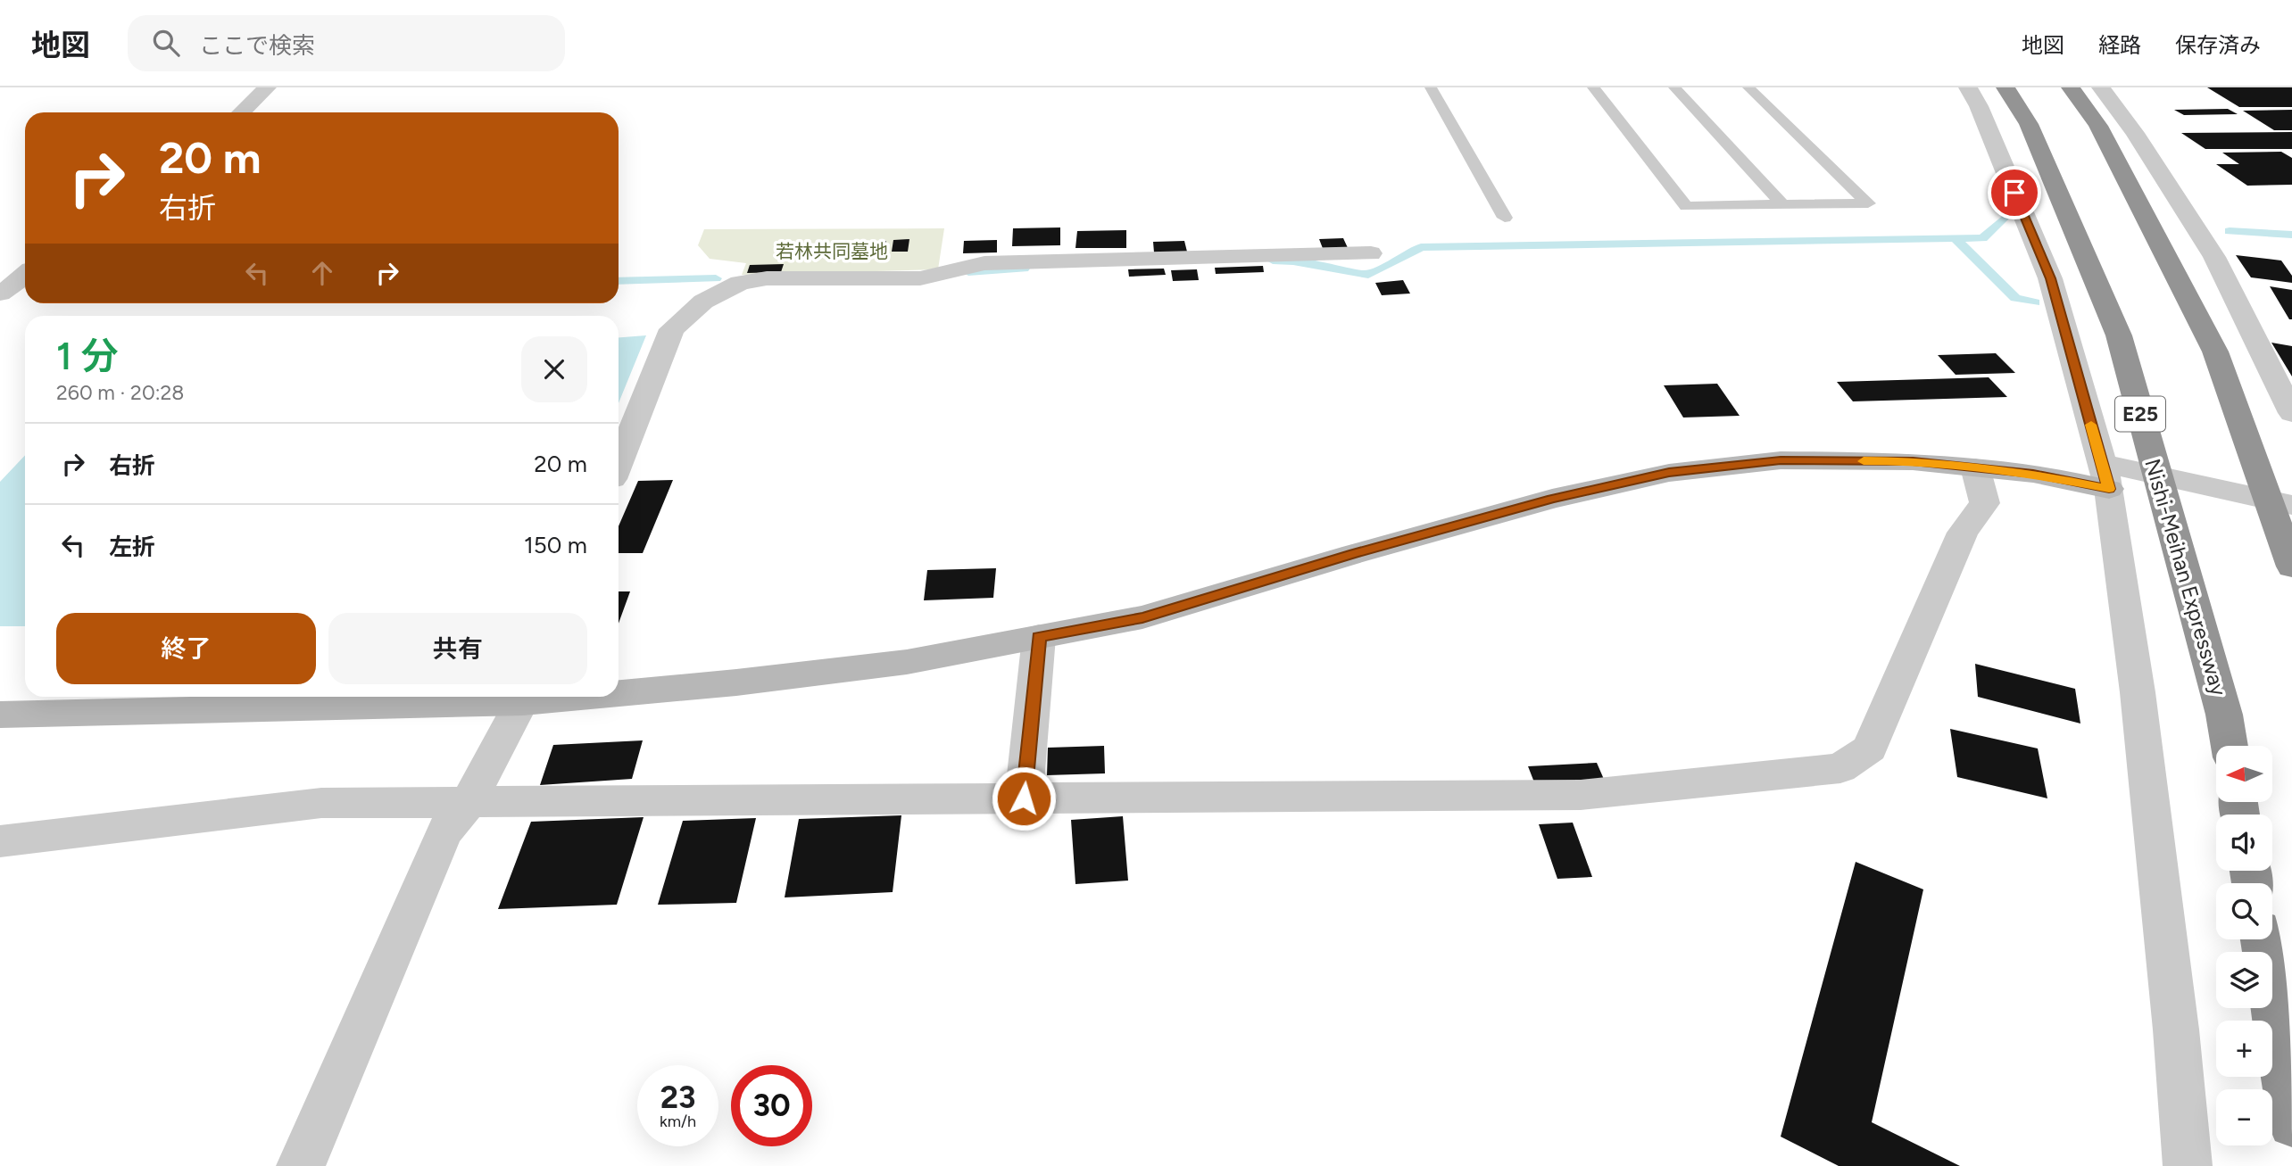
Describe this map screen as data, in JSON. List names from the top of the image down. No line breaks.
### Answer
{"streets":{"highway":["E25","Nishi-Meihan Expressway"]},"parks":["若林共同墓地"],"north":"left","page":{"header":"地図","search":"ここで検索","nav":["地図","経路","保存済み"],"turn":["20 m","右折"],"heading":["1 分","260 m · 20:28"],"list":[{"name":"右折","value":"20 m"},{"name":"左折","value":"150 m"}],"buttons":["終了","共有"],"map_buttons":["+","−"],"speed":"23 km/h","limit":"30"}}
